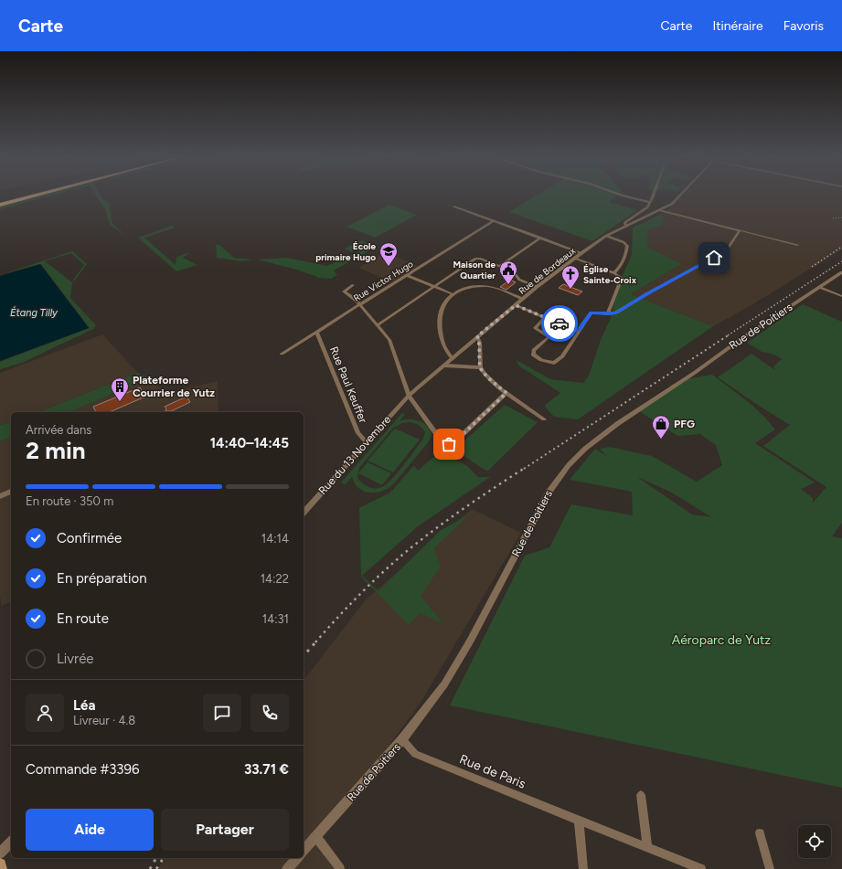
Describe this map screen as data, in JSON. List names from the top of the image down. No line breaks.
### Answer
{"streets":{"street":["Rue de Bordeaux","Rue Victor Hugo","Rue de Poitiers","Rue Paul Keuffer","Rue du 13 Novembre","Rue de Paris"]},"crossings":[["Rue de Bordeaux","Rue du 13 Novembre"],["Rue Victor Hugo","Rue Paul Keuffer"],["Rue de Poitiers","Rue de Paris"],["Rue Paul Keuffer","Rue du 13 Novembre"]],"water":["Étang Tilly"],"parks":["Aéroparc de Yutz"],"places":{"school or university":["École primaire Hugo"],"public building":["Maison de Quartier"],"church":["Église Sainte-Croix"],"building":["Plateforme Courrier de Yutz"],"shop":["PFG"]},"page":{"header":"Carte","nav":["Carte","Itinéraire","Favoris"],"heading":["2 min","Arrivée dans","14:40–14:45"],"panel":["Léa","Livreur · 4.8","Commande #3396","33.71 €"],"bar":"En route · 350 m","list":[["Confirmée","14:14"],["En préparation","14:22"],["En route","14:31"],"Livrée"],"buttons":["Aide","Partager"]}}
